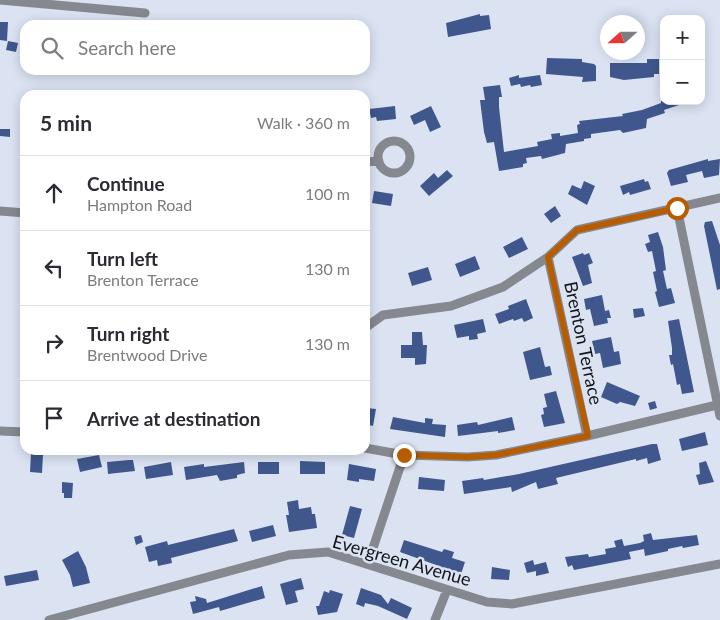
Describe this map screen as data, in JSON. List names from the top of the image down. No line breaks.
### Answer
{"streets":{"street":["Brenton Terrace","Evergreen Avenue"]},"north":"left","page":{"map_buttons":["+","−"],"search":"Search here","heading":["5 min","Walk · 360 m"],"list":[["Continue","Hampton Road","100 m"],["Turn left","Brenton Terrace","130 m"],["Turn right","Brentwood Drive","130 m"],"Arrive at destination"]}}
